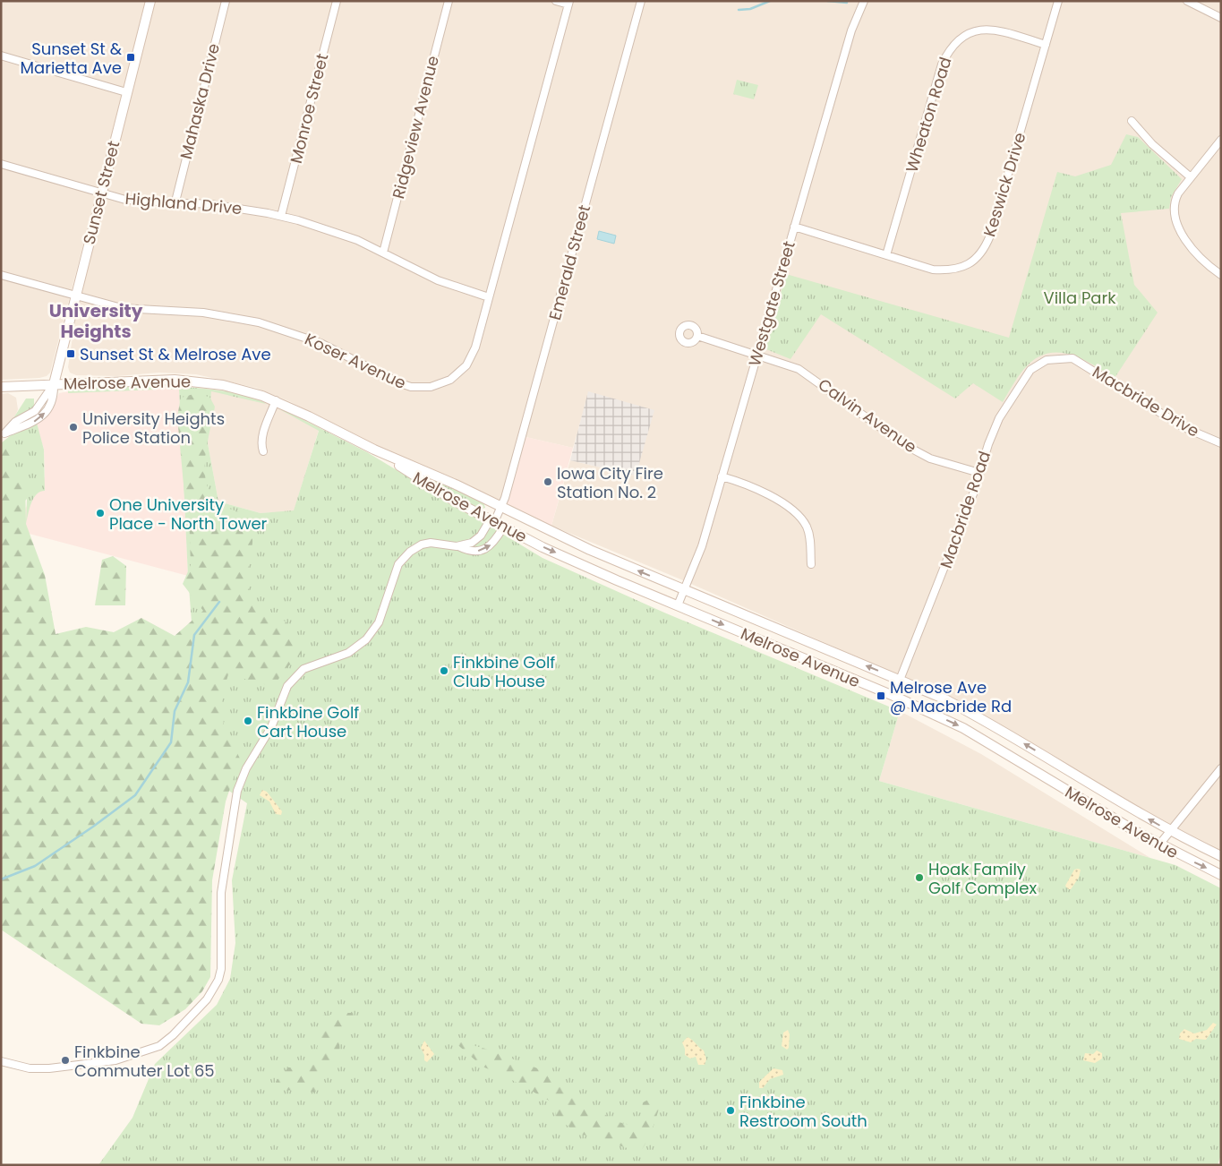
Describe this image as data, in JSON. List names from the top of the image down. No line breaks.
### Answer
{"streets":{"main road":["Sunset Street","Melrose Avenue"],"street":["Mahaska Drive","Monroe Street","Wheaton Road","Ridgeview Avenue","Keswick Drive","Highland Drive","Emerald Street","Westgate Street","Koser Avenue","Macbride Drive","Calvin Avenue","Macbride Road"]},"crossings":[["Mahaska Drive","Highland Drive"],["Monroe Street","Highland Drive"],["Wheaton Road","Keswick Drive"],["Ridgeview Avenue","Highland Drive"],["Keswick Drive","Westgate Street"],["Sunset Street","Highland Drive"],["Sunset Street","Koser Avenue"],["Sunset Street","Melrose Avenue"],["Highland Drive","Koser Avenue"],["Emerald Street","Melrose Avenue"],["Westgate Street","Melrose Avenue"],["Westgate Street","Calvin Avenue"],["Melrose Avenue","Macbride Road"],["Macbride Drive","Macbride Road"],["Calvin Avenue","Macbride Road"]],"districts":["University Heights"],"parks":["Villa Park"],"places":{"transit":["Sunset St & Marietta Ave","Sunset St & Melrose Ave","Melrose Ave @ Macbride Rd"],"other":["University Heights Police Station","Iowa City Fire Station No. 2","One University Place - North Tower","Finkbine Golf Club House","Finkbine Golf Cart House","Hoak Family Golf Complex","Finkbine Commuter Lot 65","Finkbine Restroom South"]}}
